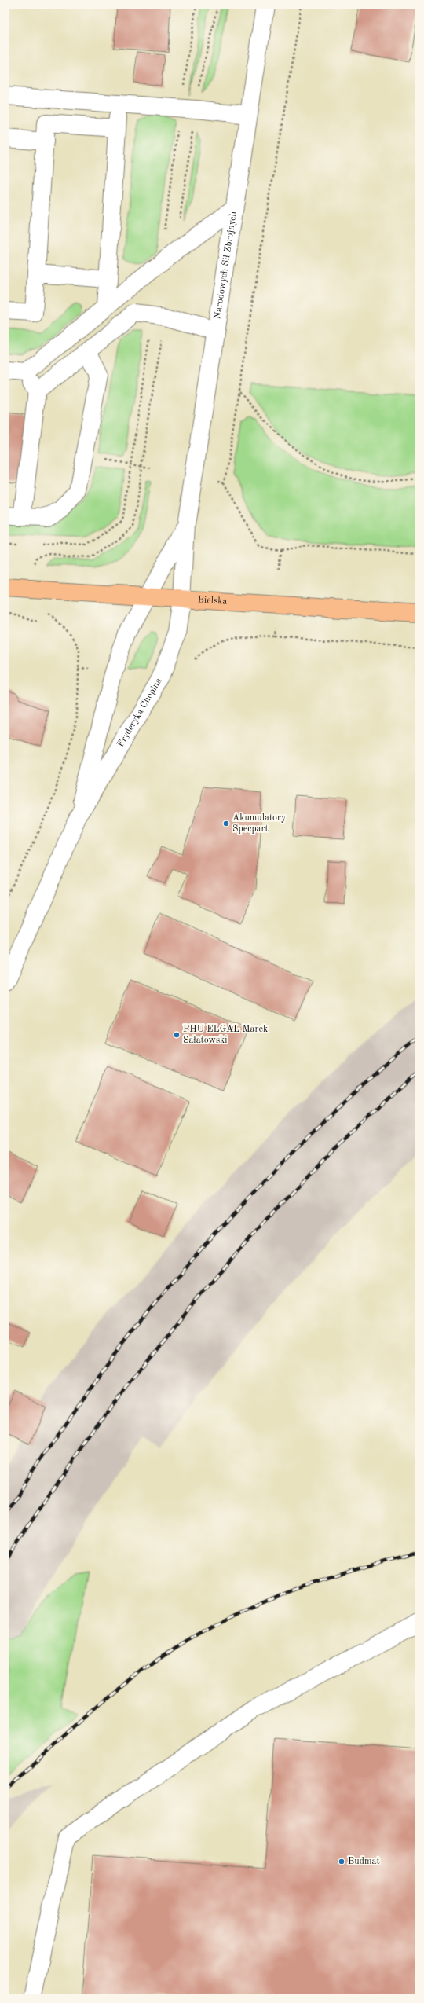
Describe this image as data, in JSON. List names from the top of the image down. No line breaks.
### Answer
{"streets":{"main road":["Bielska"],"street":["Narodowych Sił Zbrojnych","Fryderyka Chopina"]},"crossings":[["Narodowych Sił Zbrojnych","Bielska"],["Narodowych Sił Zbrojnych","Fryderyka Chopina"],["Bielska","Fryderyka Chopina"]],"places":["Akumulatory Specpart","PHU ELGAL Marek Sałatowski","Budmat"]}
